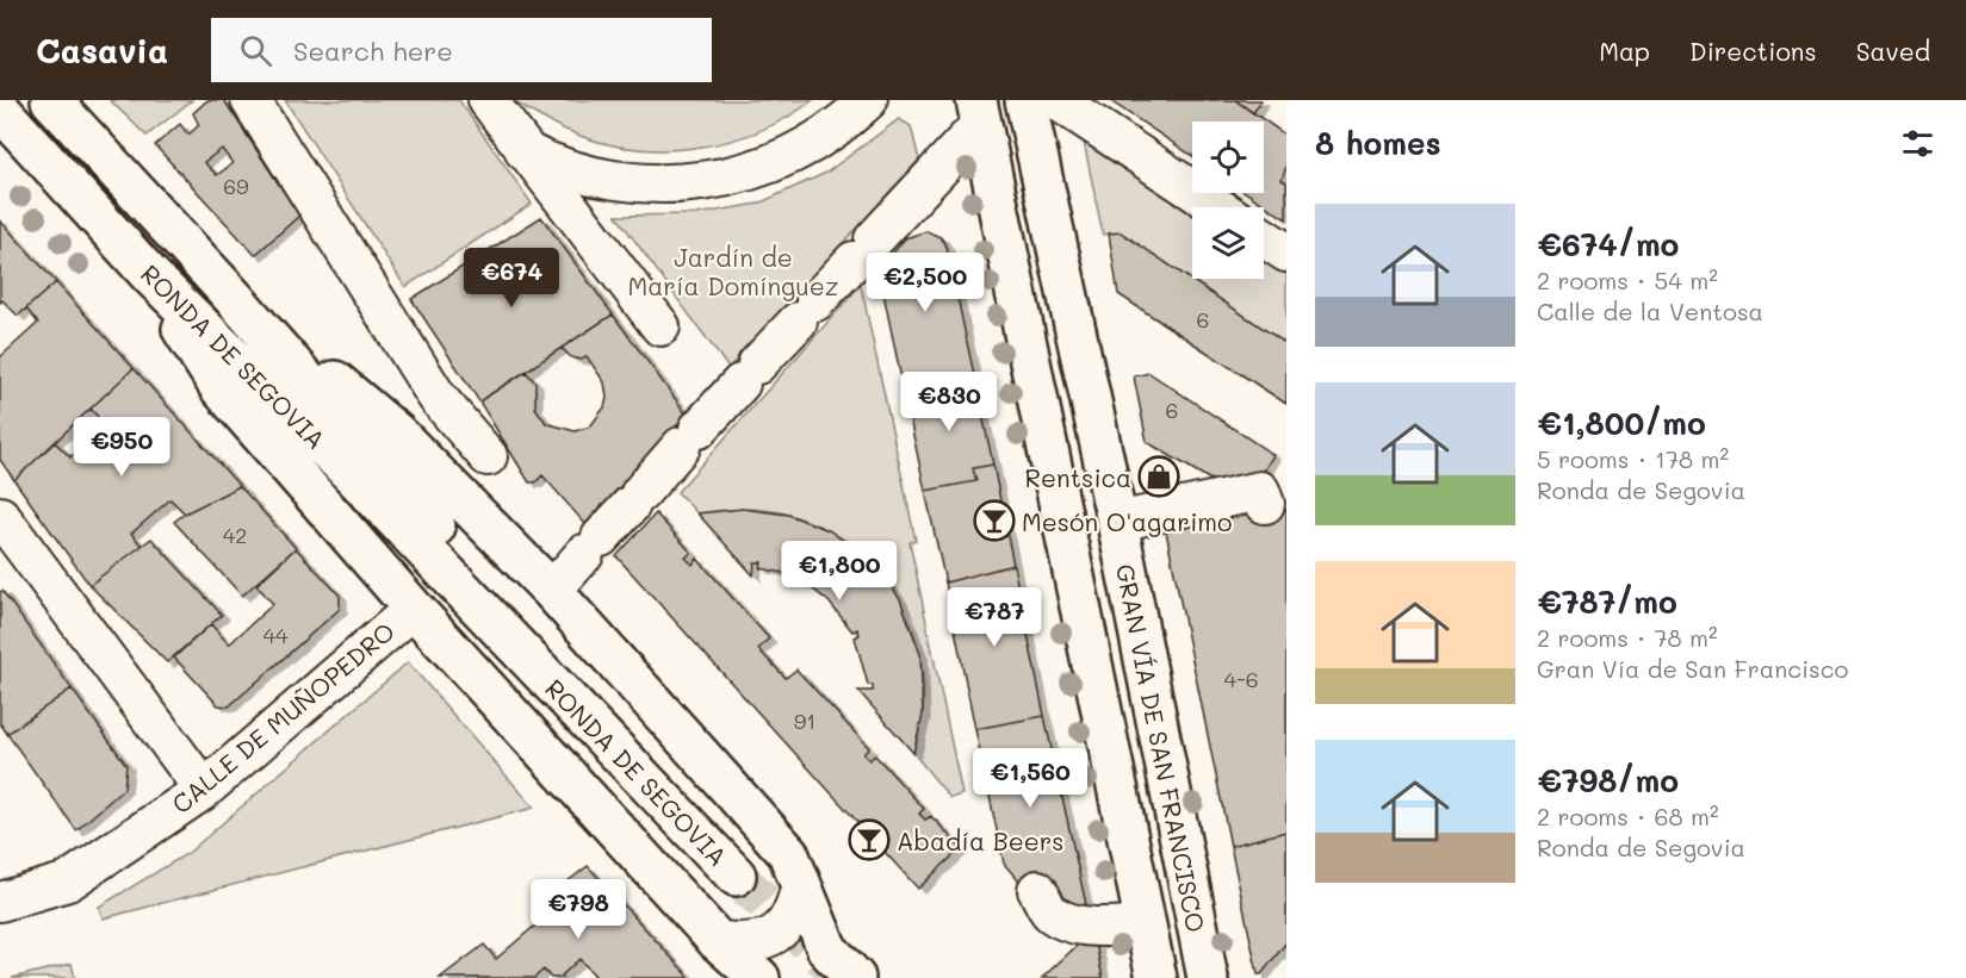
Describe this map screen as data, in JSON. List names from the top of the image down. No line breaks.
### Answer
{"streets":{"main road":["RONDA DE SEGOVIA","GRAN VÍA DE SAN FRANCISCO"],"street":["CALLE DE MUÑOPEDRO"]},"parks":["Jardín de María Domínguez"],"places":{"shop":["Rentsica"],"bar":["Mesón O'agarimo","Abadía Beers"]},"house_numbers":["69","6","6","42","44","4-6","91"],"page":{"header":"Casavia","search":"Search here","nav":["Map","Directions","Saved"],"heading":"8 homes","list":[{"name":"€674/mo","note":"2 rooms · 54 m² · Calle de la Ventosa"},{"name":"€1,800/mo","note":"5 rooms · 178 m² · Ronda de Segovia"},{"name":"€787/mo","note":"2 rooms · 78 m² · Gran Vía de San Francisco"},{"name":"€798/mo","note":"2 rooms · 68 m² · Ronda de Segovia"}],"price":["€674","€2,500","€830","€950","€1,800","€787","€1,560","€798"]}}
